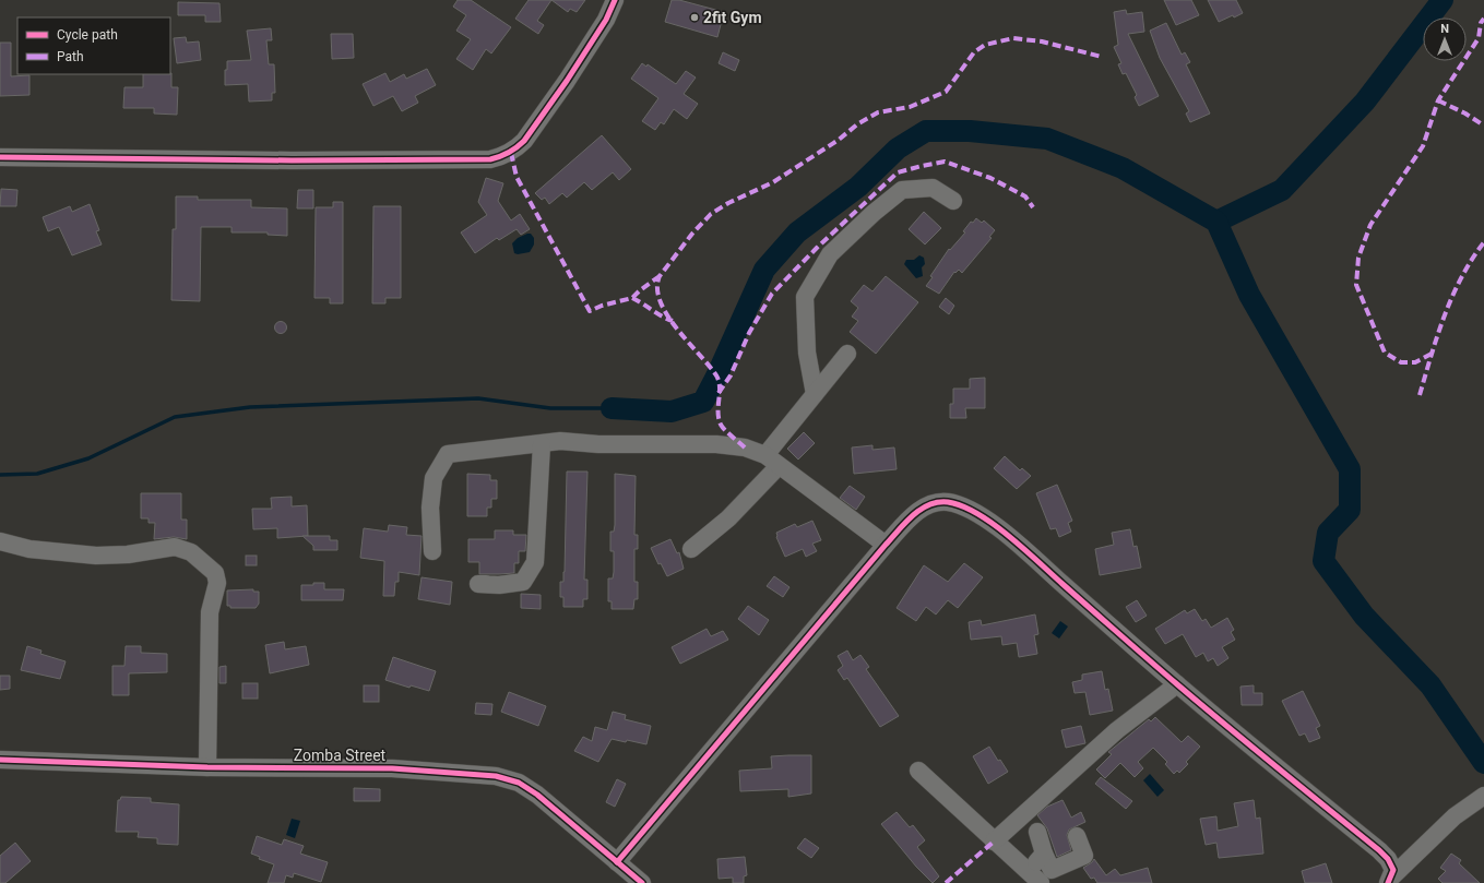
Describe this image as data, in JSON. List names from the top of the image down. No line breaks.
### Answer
{"streets":{"street":["Zomba Street"]},"places":["2fit Gym"],"legend":["Cycle path","Path"],"north":"top"}
